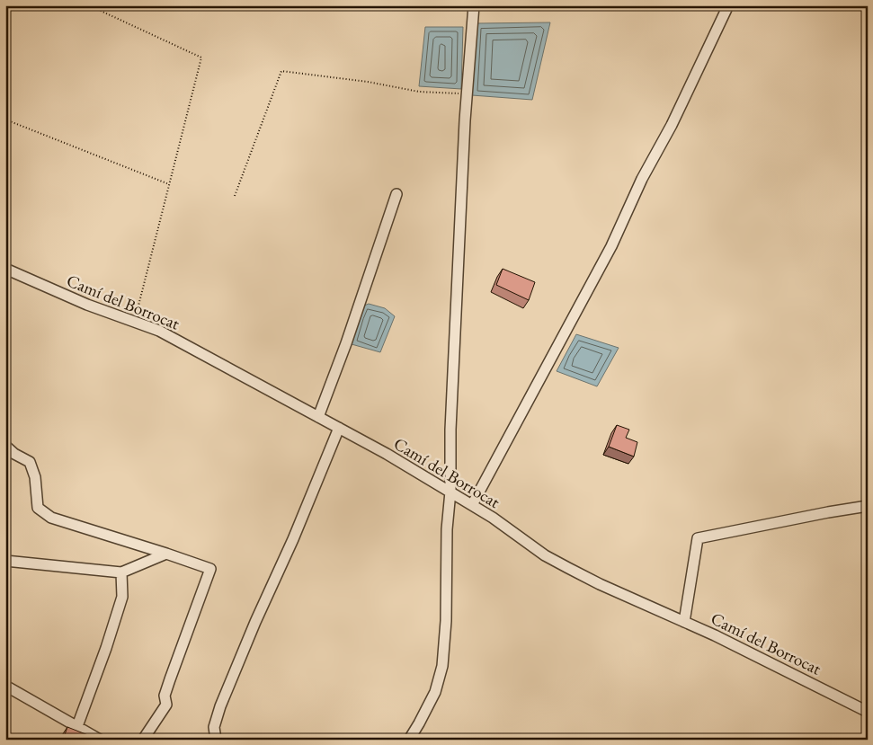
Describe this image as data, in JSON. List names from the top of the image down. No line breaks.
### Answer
{"streets":{"street":["Camí del Borrocat"]}}
